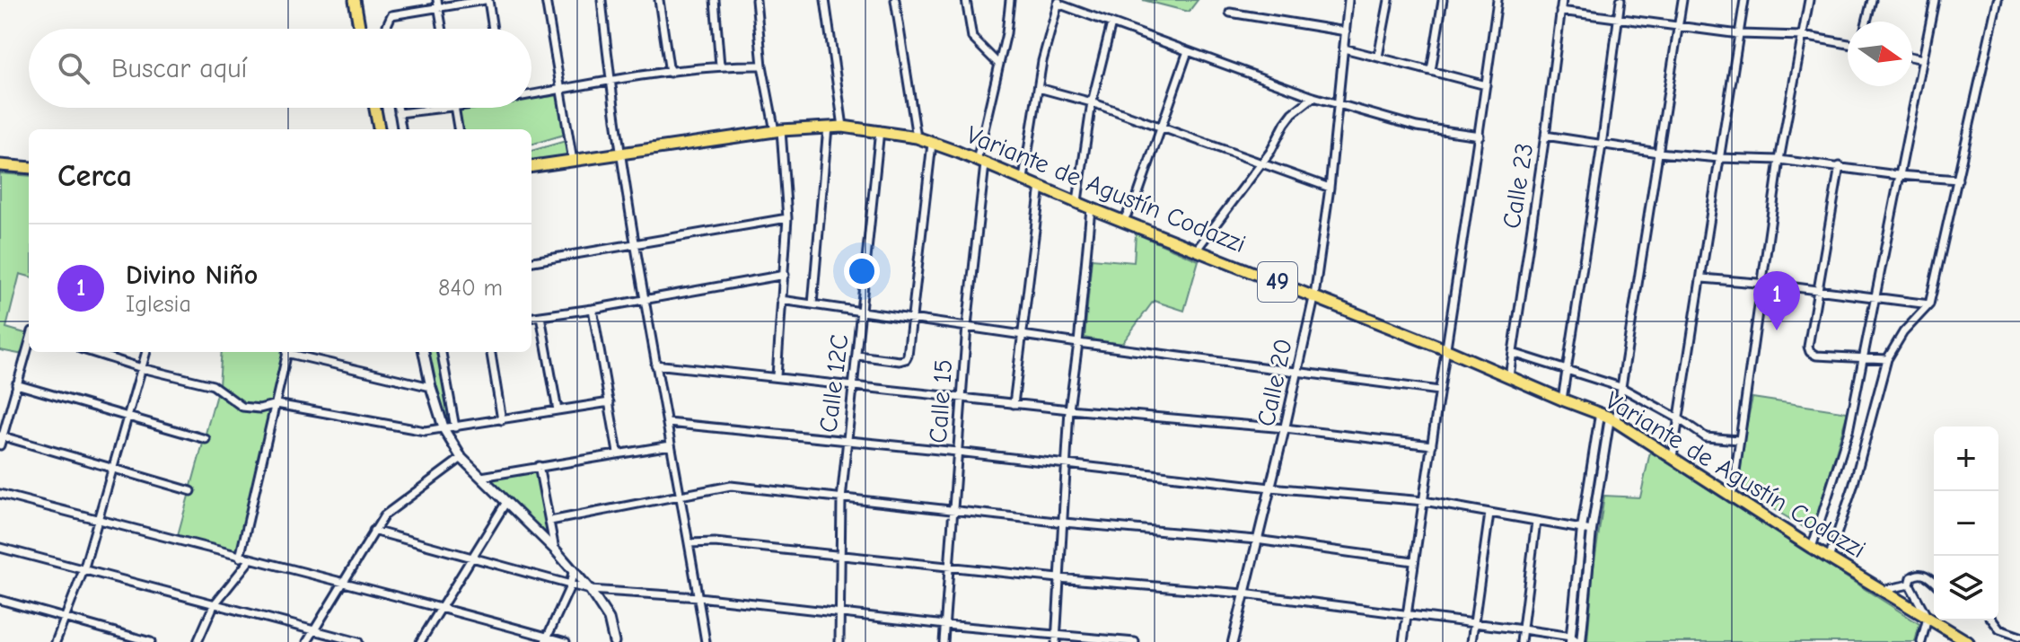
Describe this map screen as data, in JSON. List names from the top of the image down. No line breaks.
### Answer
{"streets":{"main road":["Variante de Agustín Codazzi","49"],"street":["Calle 23","Calle 20","Calle 12C","Calle 15"]},"crossings":[["Calle 23","Variante de Agustín Codazzi"],["Variante de Agustín Codazzi","Calle 20"],["Variante de Agustín Codazzi","Calle 12C"],["Variante de Agustín Codazzi","Calle 15"]],"north":"right","page":{"search":"Buscar aquí","heading":"Cerca","list":[{"mark":"1","name":"Divino Niño","note":"Iglesia","value":"840 m"}],"pins":"1","map_buttons":["+","−"]}}
